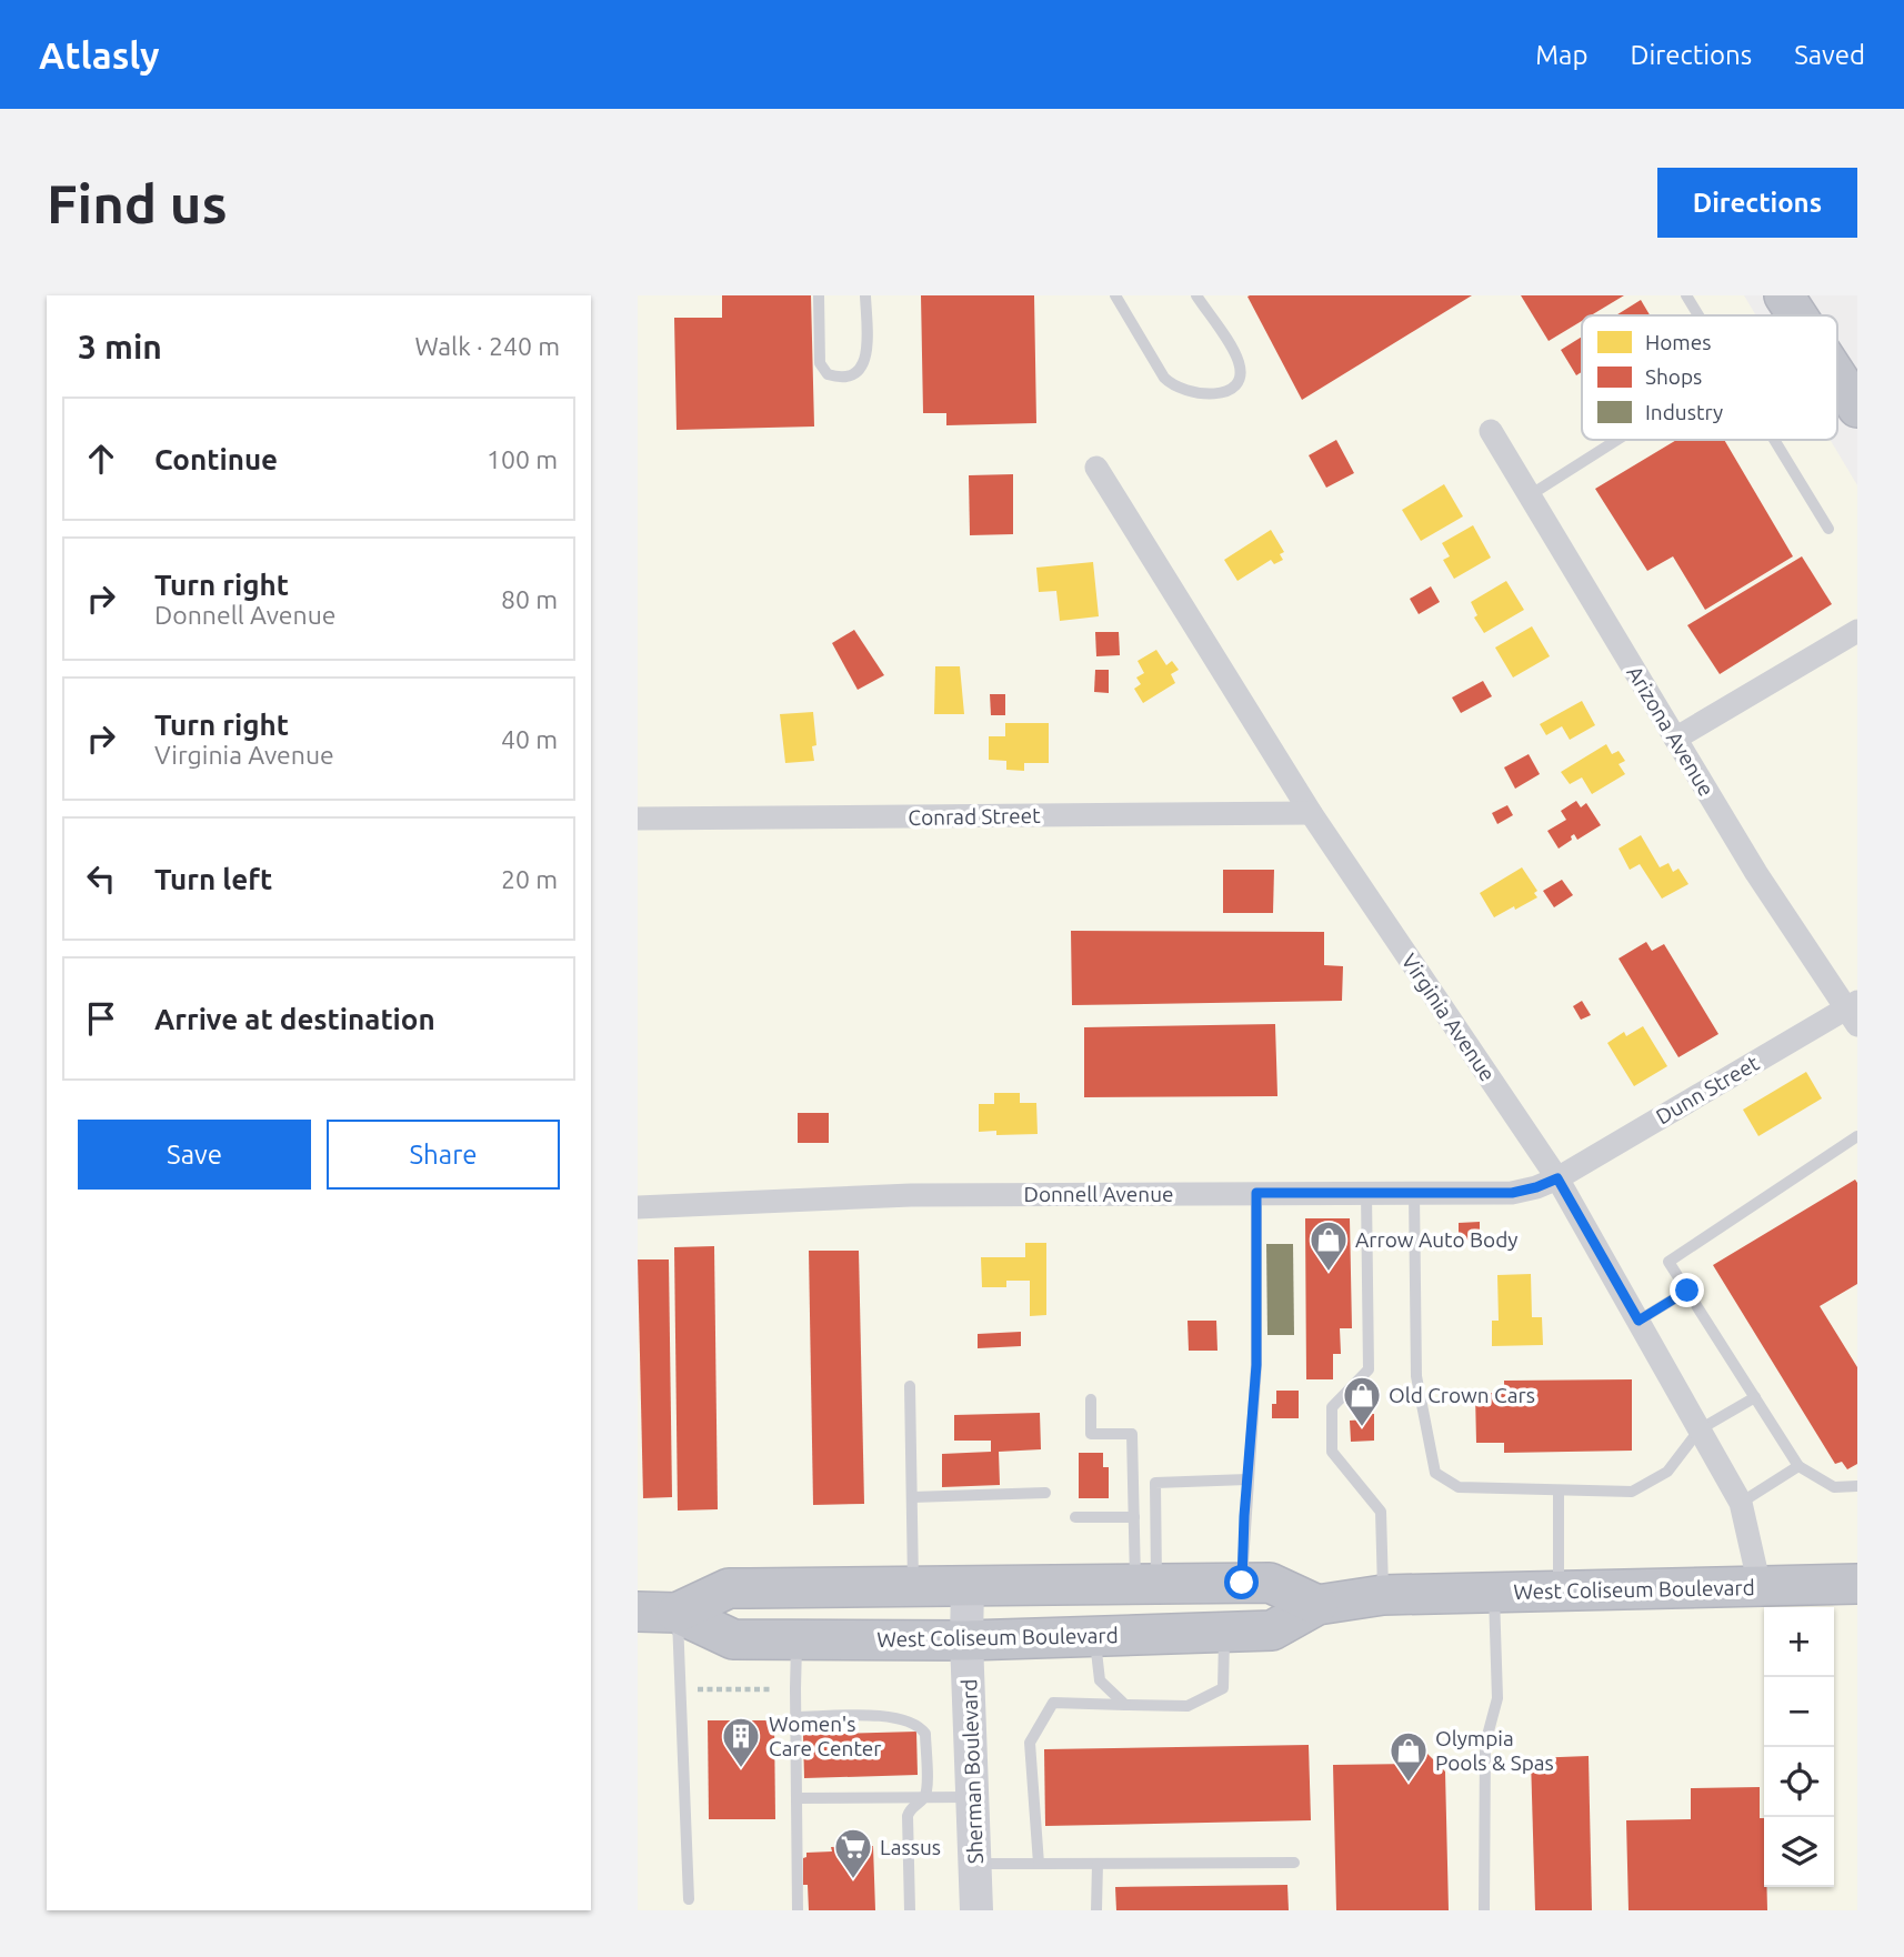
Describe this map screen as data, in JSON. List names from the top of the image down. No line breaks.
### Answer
{"streets":{"highway":["West Coliseum Boulevard"],"main road":["Sherman Boulevard"],"street":["Arizona Avenue","Conrad Street","Virginia Avenue","Dunn Street","Donnell Avenue"]},"crossings":[["Arizona Avenue","Dunn Street"],["Conrad Street","Virginia Avenue"],["Virginia Avenue","Dunn Street"],["Virginia Avenue","Donnell Avenue"],["Virginia Avenue","West Coliseum Boulevard"],["Dunn Street","Donnell Avenue"],["West Coliseum Boulevard","Sherman Boulevard"]],"places":{"shop":["Arrow Auto Body","Old Crown Cars","Olympia Pools & Spas"],"building":["Women's Care Center"],"supermarket":["Lassus"]},"legend":["Homes","Shops","Industry"],"page":{"header":"Atlasly","nav":["Map","Directions","Saved"],"buttons":["Directions",["Save","Share"]],"title":"Find us","heading":["3 min","Walk · 240 m"],"list":[["Continue","100 m"],["Turn right","Donnell Avenue","80 m"],["Turn right","Virginia Avenue","40 m"],["Turn left","20 m"],"Arrive at destination"],"map_buttons":["+","−"]}}
